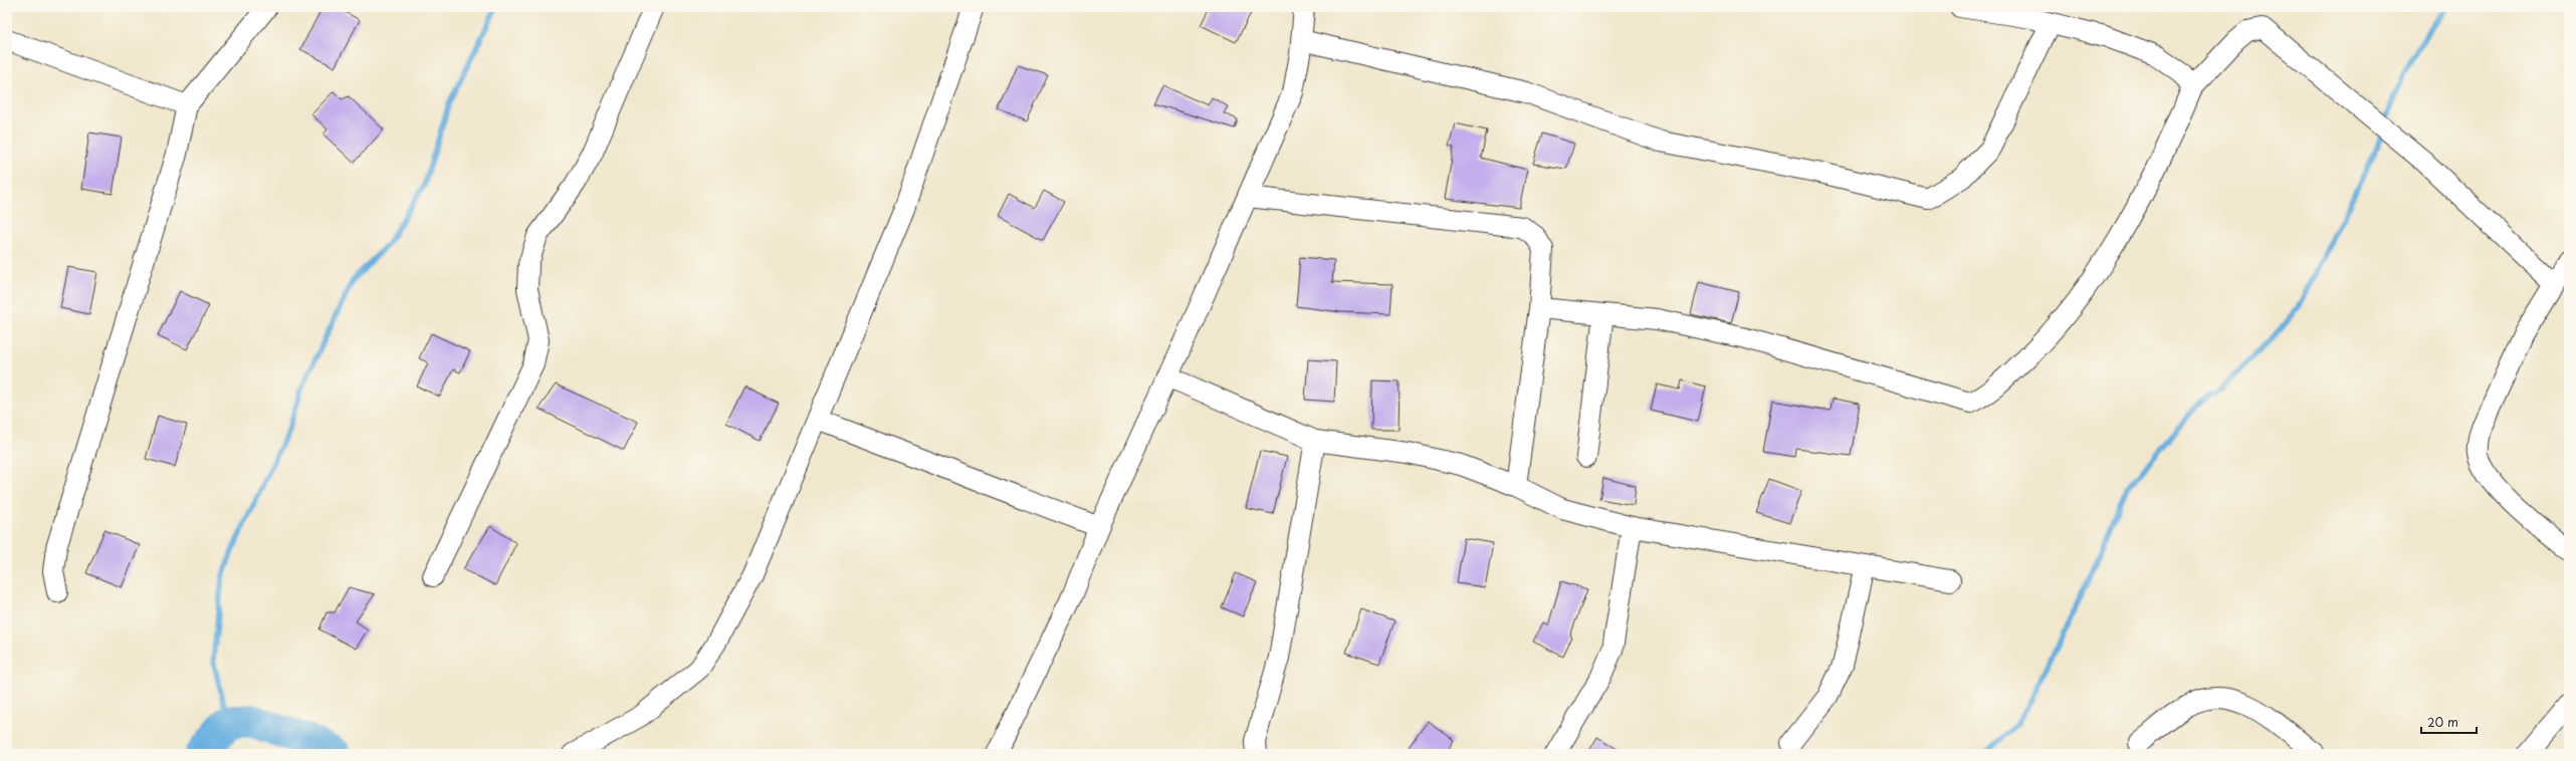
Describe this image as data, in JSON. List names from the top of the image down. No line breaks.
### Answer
{"scale_bar":"20 m"}
